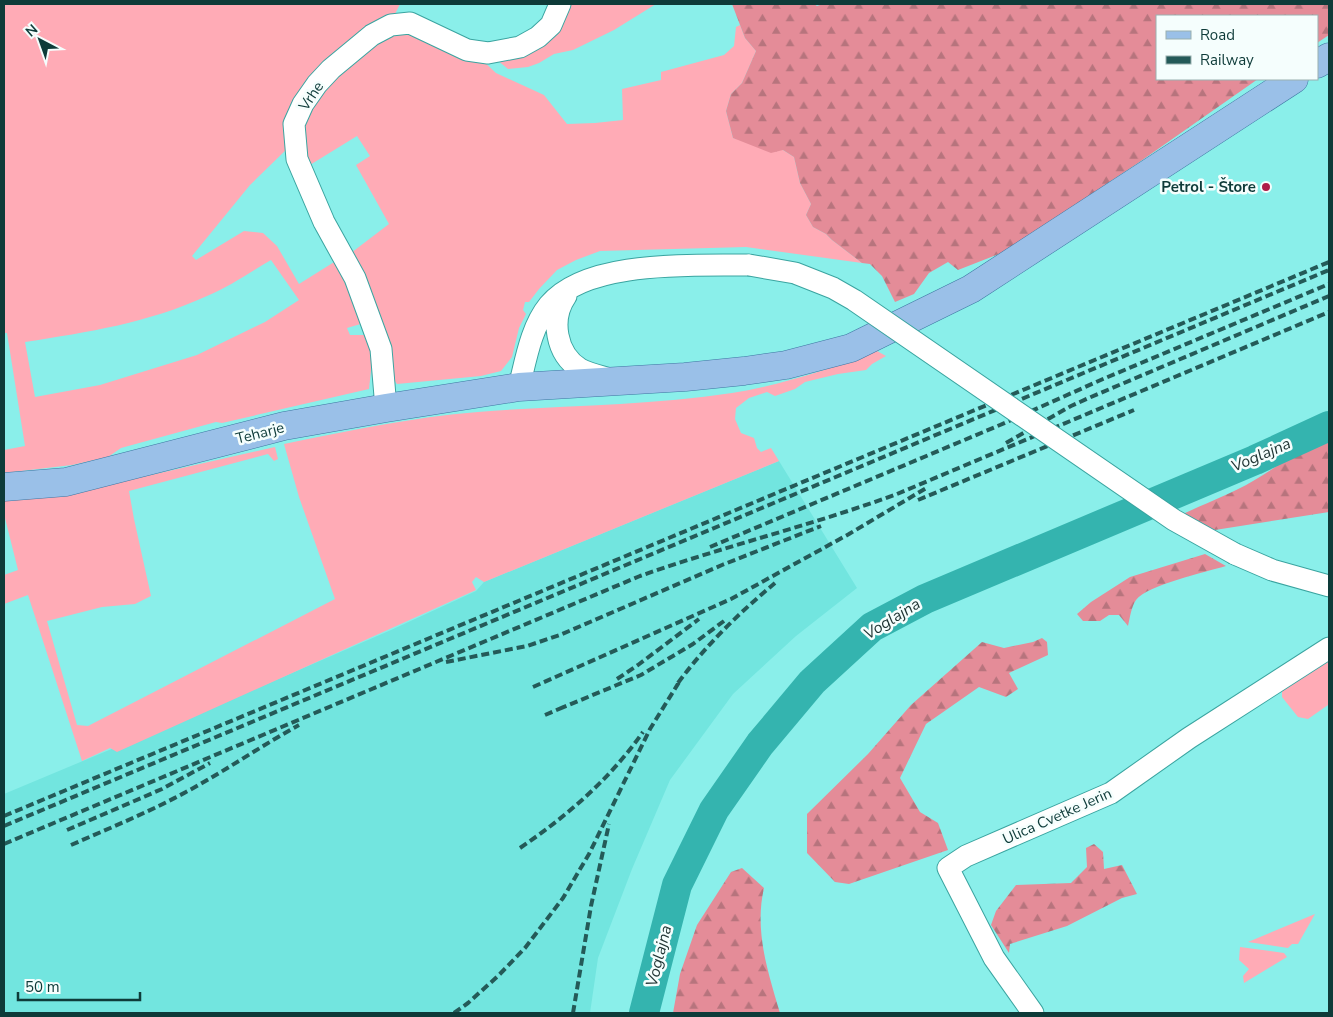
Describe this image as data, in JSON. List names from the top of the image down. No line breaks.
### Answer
{"streets":{"main road":["Teharje"],"street":["Vrhe","Ulica Cvetke Jerin"]},"crossings":[["Vrhe","Teharje"]],"water":["Voglajna"],"places":["Petrol - Štore"],"legend":["Road","Railway"],"scale_bar":"50 m","north":"top left"}
